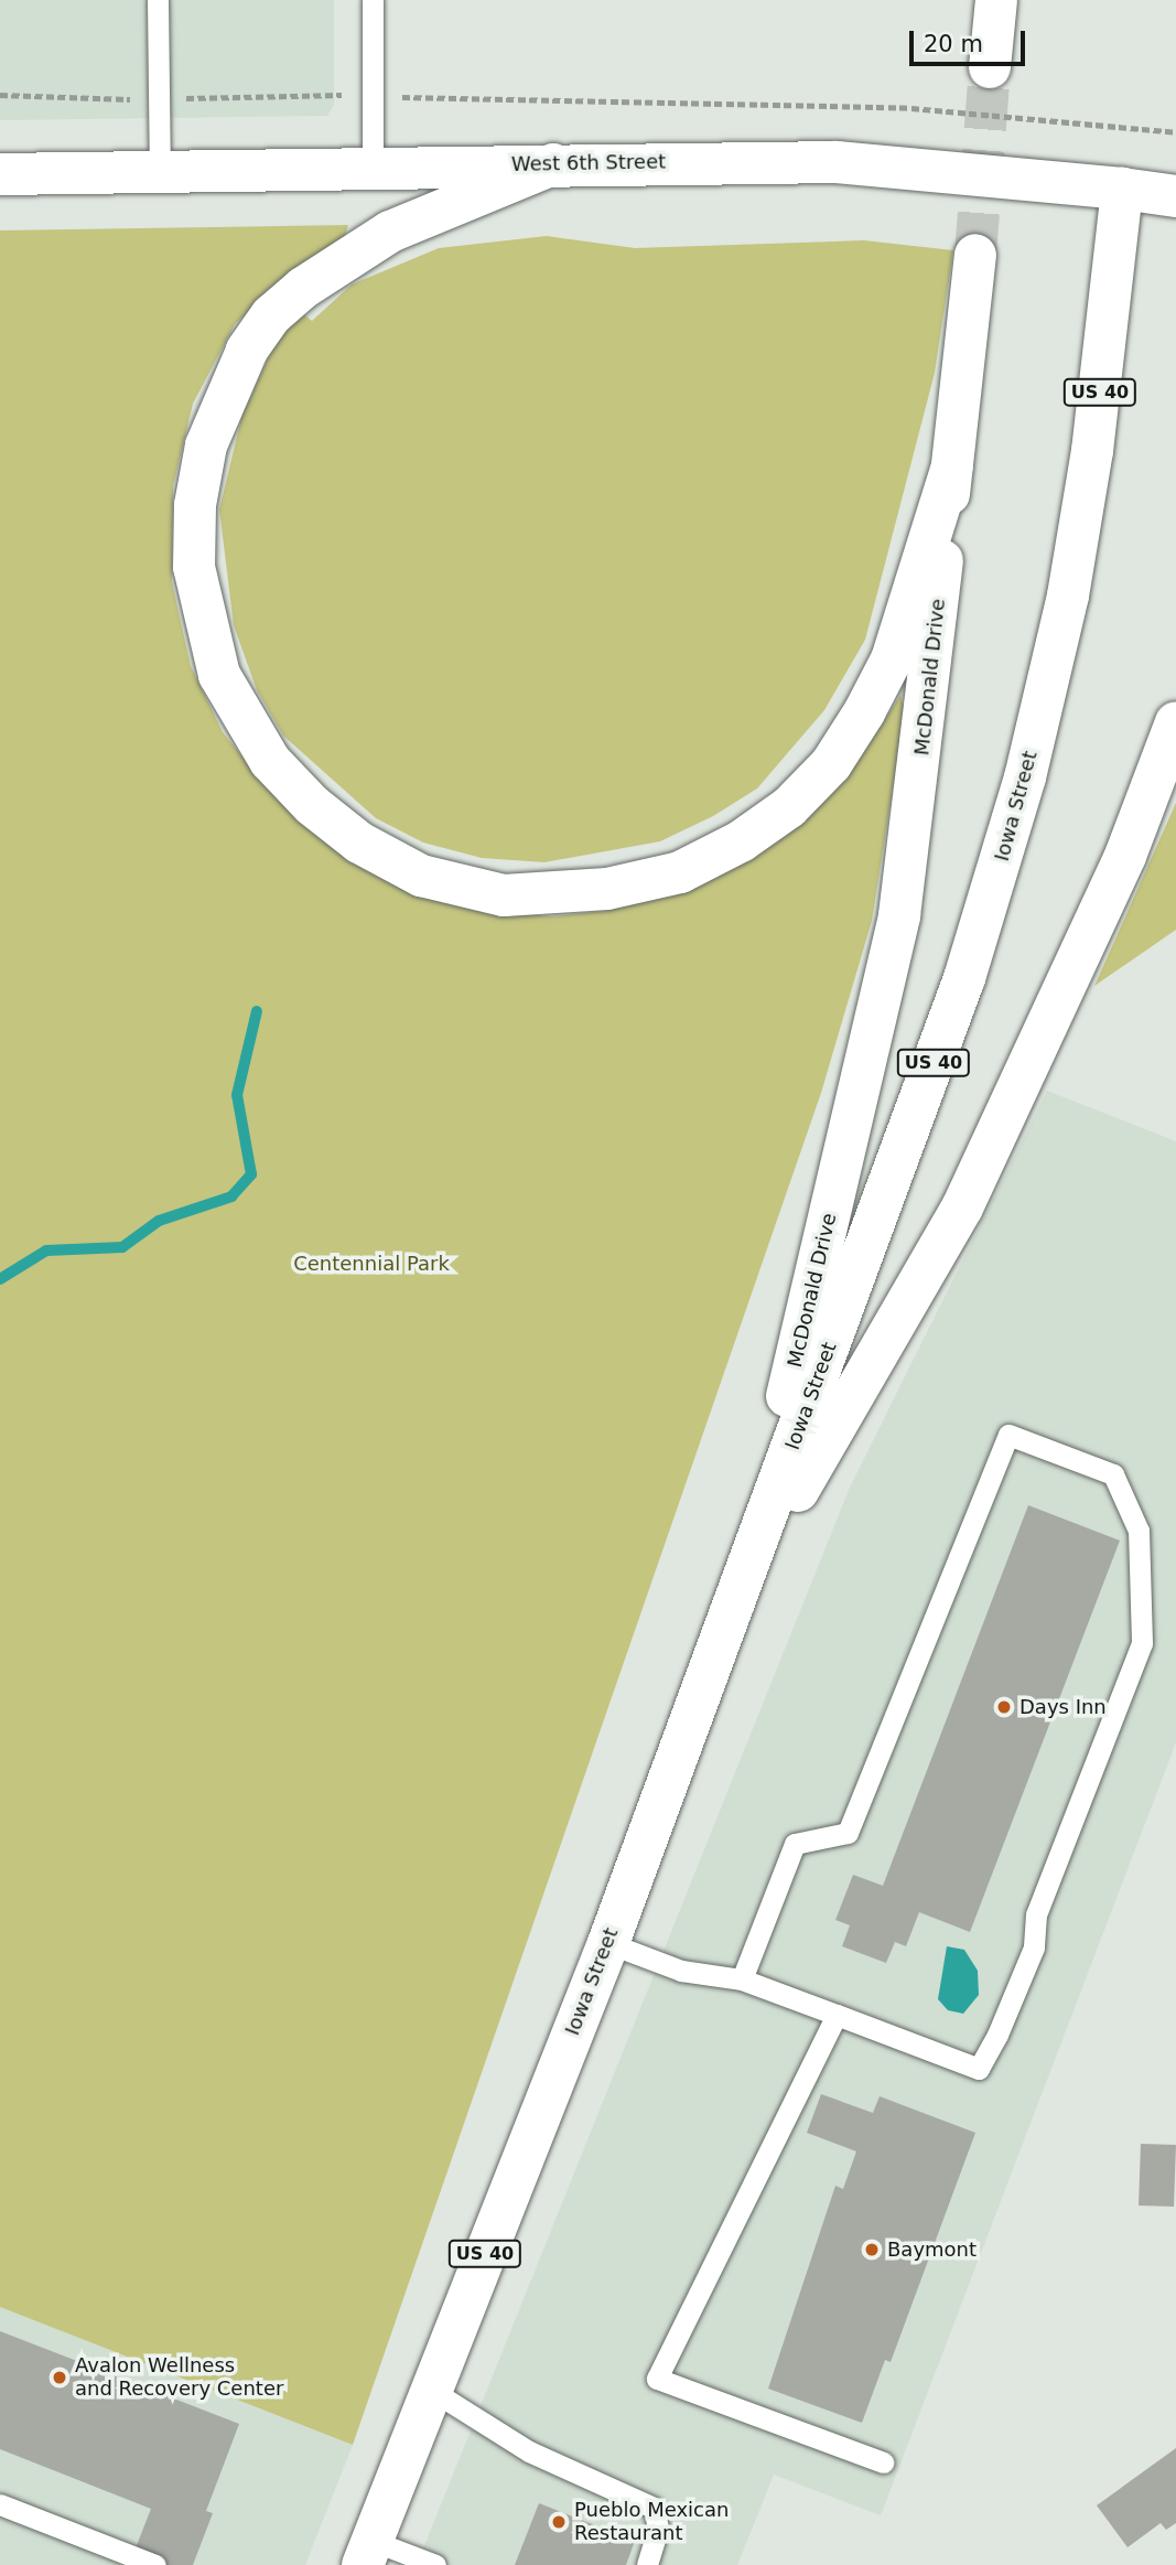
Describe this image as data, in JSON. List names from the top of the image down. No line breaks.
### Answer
{"streets":{"main road":["West 6th Street","US 40","McDonald Drive","Iowa Street"]},"crossings":[["West 6th Street","Iowa Street"],["McDonald Drive","Iowa Street"]],"parks":["Centennial Park"],"places":["Days Inn","Baymont","Avalon Wellness and Recovery Center","Pueblo Mexican Restaurant"],"scale_bar":"20 m"}
